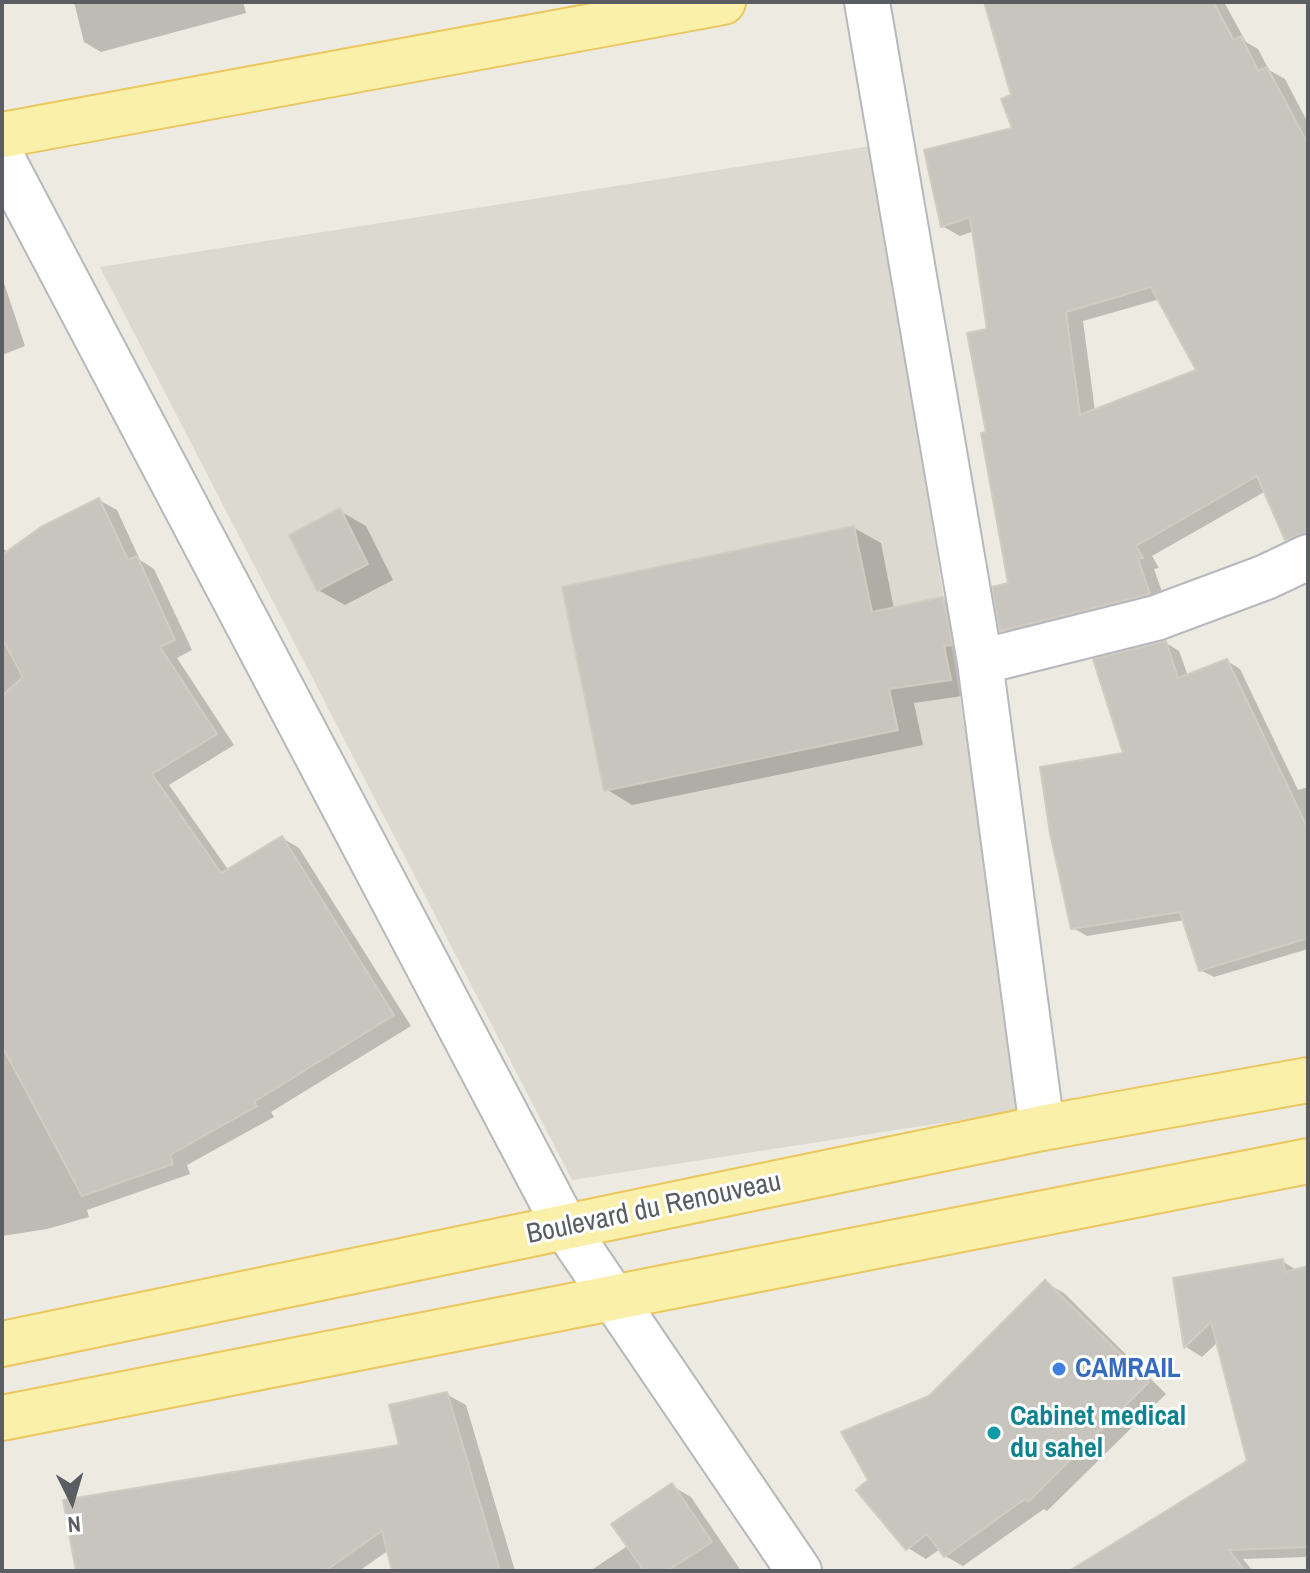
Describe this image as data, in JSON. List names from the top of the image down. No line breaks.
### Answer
{"streets":{"main road":["Boulevard du Renouveau"]},"places":["CAMRAIL","Cabinet medical du sahel"],"north":"bottom"}
